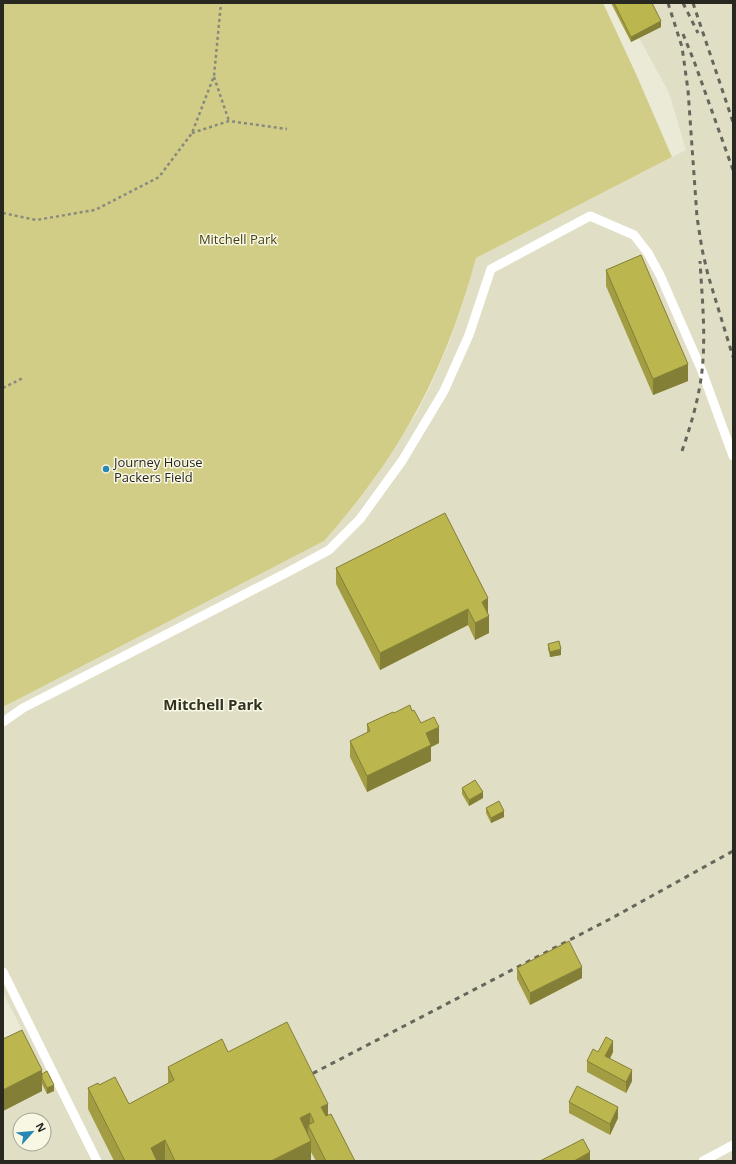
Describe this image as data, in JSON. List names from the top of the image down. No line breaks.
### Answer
{"districts":["Mitchell Park"],"parks":["Mitchell Park"],"places":["Journey House Packers Field"],"north":"top right"}
